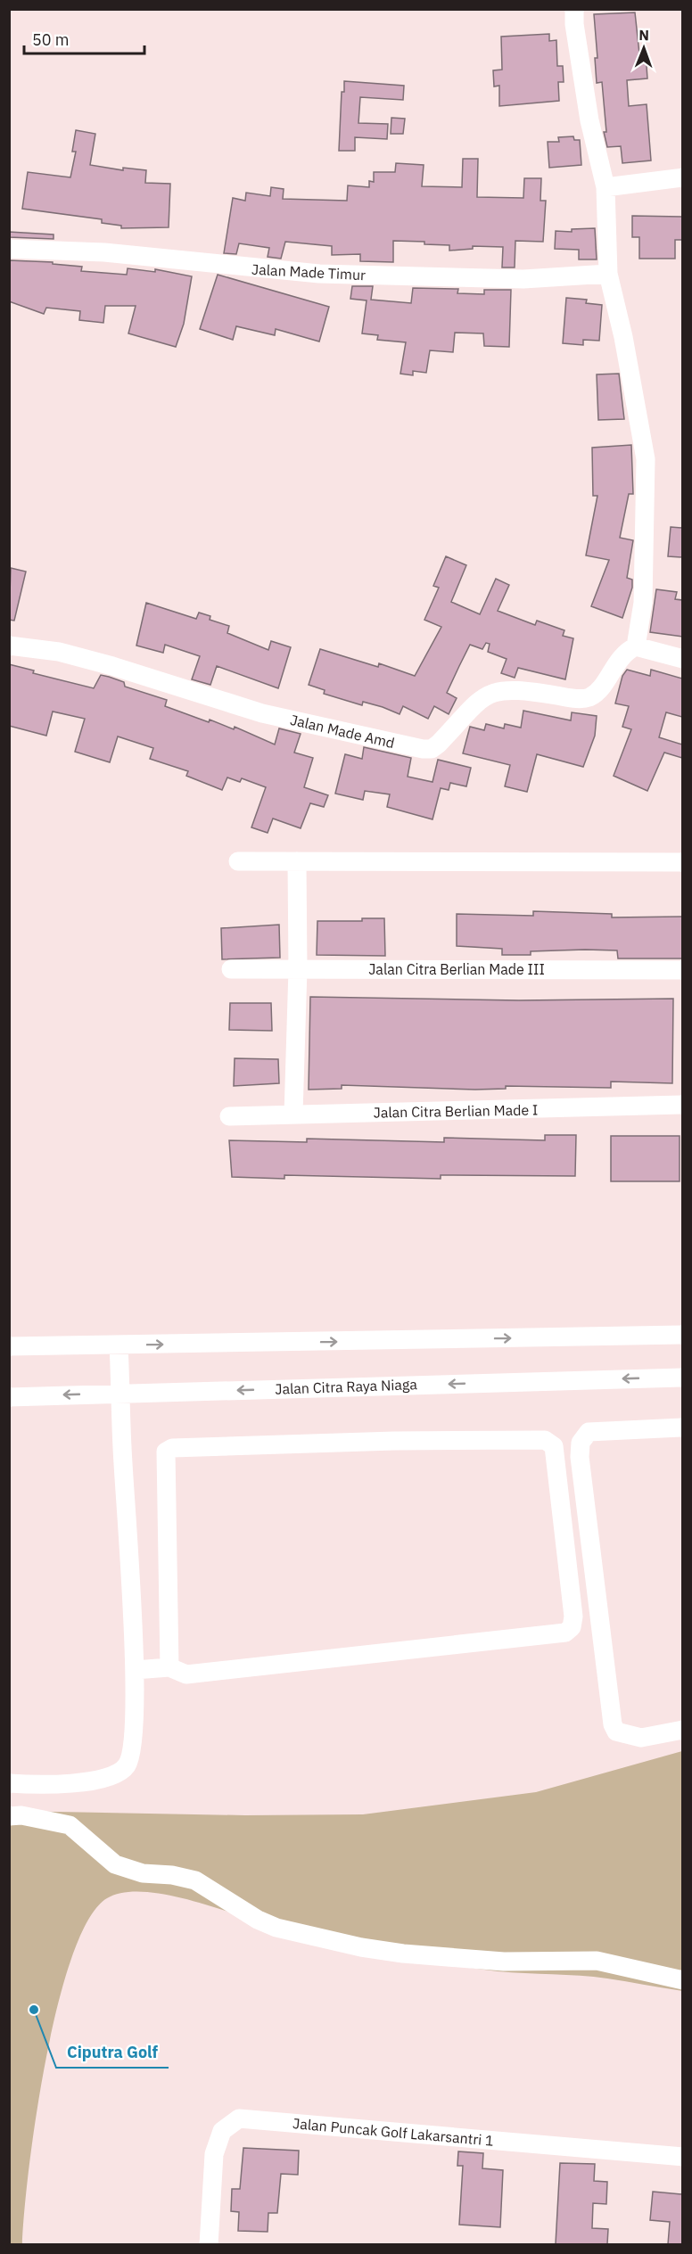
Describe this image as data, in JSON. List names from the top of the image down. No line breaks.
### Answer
{"streets":{"street":["Jalan Made Timur","Jalan Made Amd","Jalan Citra Berlian Made III","Jalan Citra Berlian Made I","Jalan Citra Raya Niaga","Jalan Puncak Golf Lakarsantri 1"]},"places":["Ciputra Golf"],"scale_bar":"50 m","north":"top"}
